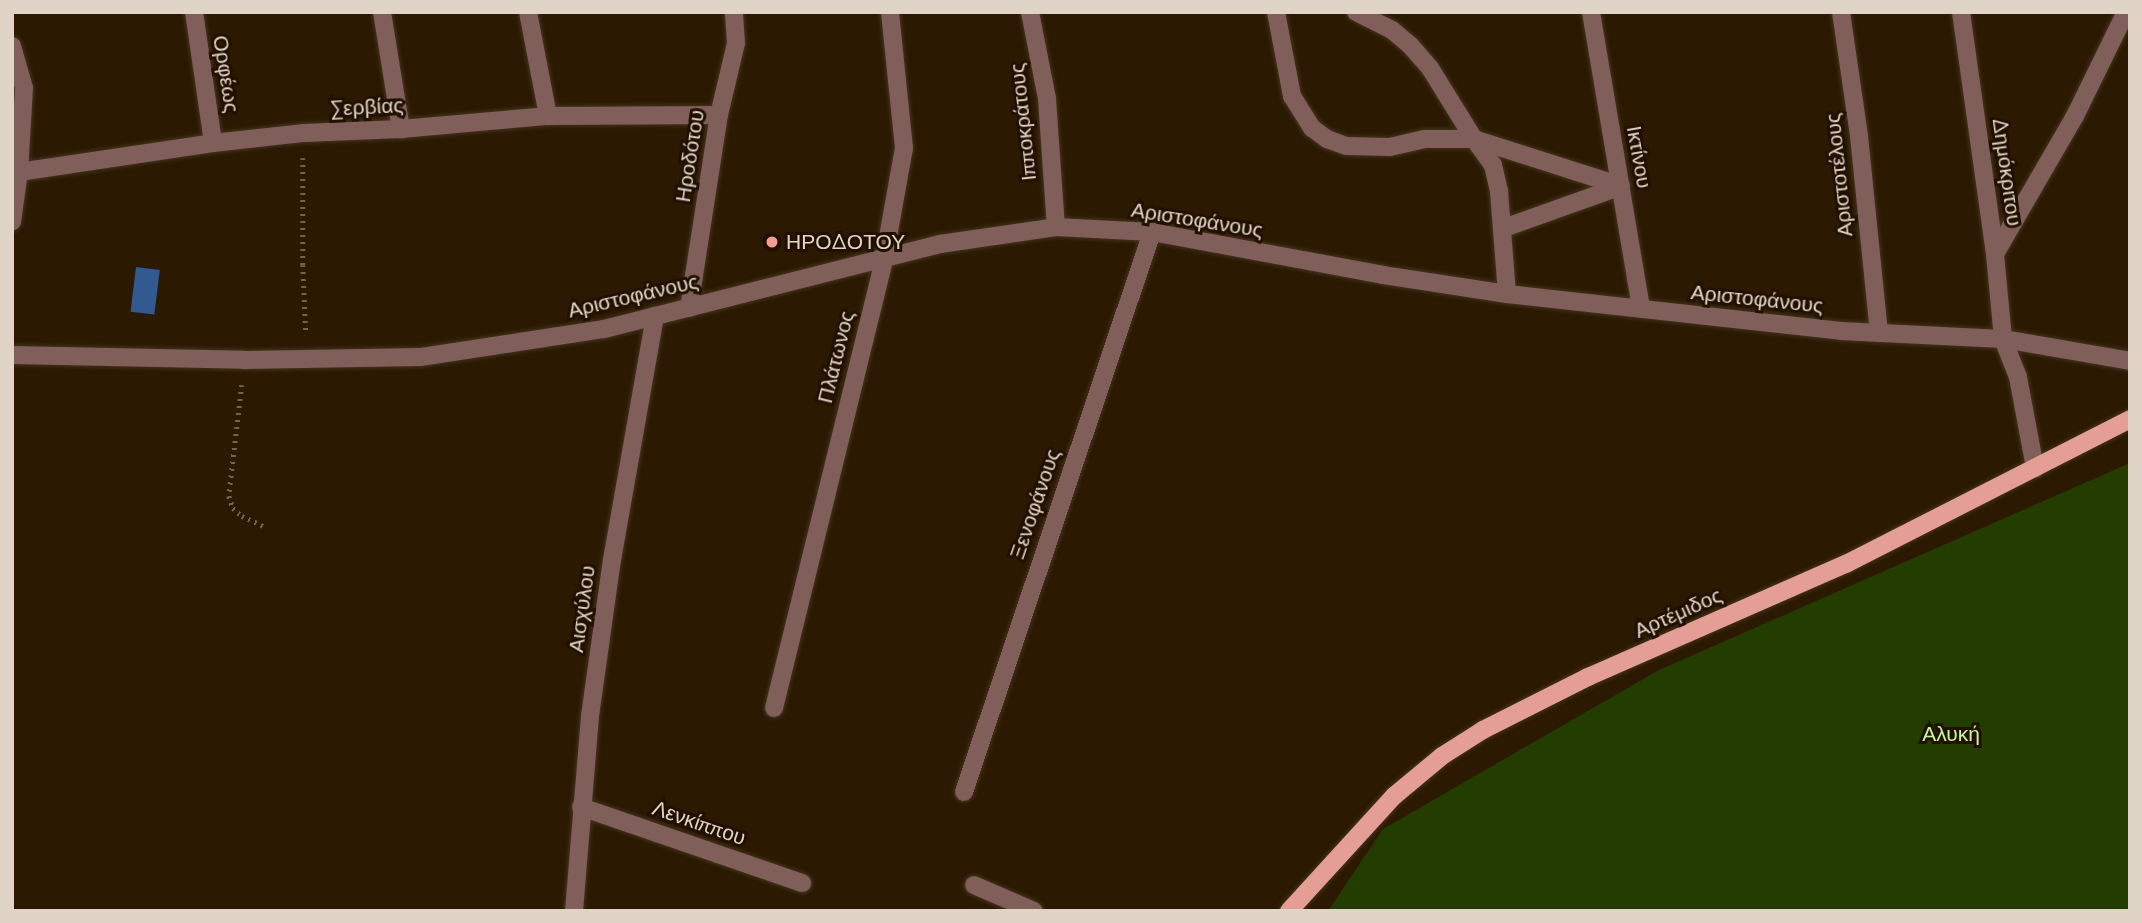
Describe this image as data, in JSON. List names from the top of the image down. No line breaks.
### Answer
{"streets":{"main road":["Αρτέμιδος"],"street":["Ορφέως","Σερβίας","Ιπποκράτους","Ηροδότου","Ικτίνου","Δημόκριτου","Αριστοτέλους","Αριστοφάνους","Πλάτωνος","Ξενοφάνους","Αισχύλου","Λενκίππου"]},"crossings":[["Ορφέως","Σερβίας"],["Σερβίας","Ηροδότου"],["Ιπποκράτους","Αριστοφάνους"],["Ηροδότου","Αριστοφάνους"],["Ικτίνου","Αριστοφάνους"],["Δημόκριτου","Αριστοφάνους"],["Δημόκριτου","Αρτέμιδος"],["Αριστοτέλους","Αριστοφάνους"],["Αριστοφάνους","Πλάτωνος"],["Αριστοφάνους","Ξενοφάνους"],["Αριστοφάνους","Αισχύλου"],["Αισχύλου","Λενκίππου"]],"parks":["Αλυκή"],"places":["ΗΡΟΔΟΤΟΥ"]}
